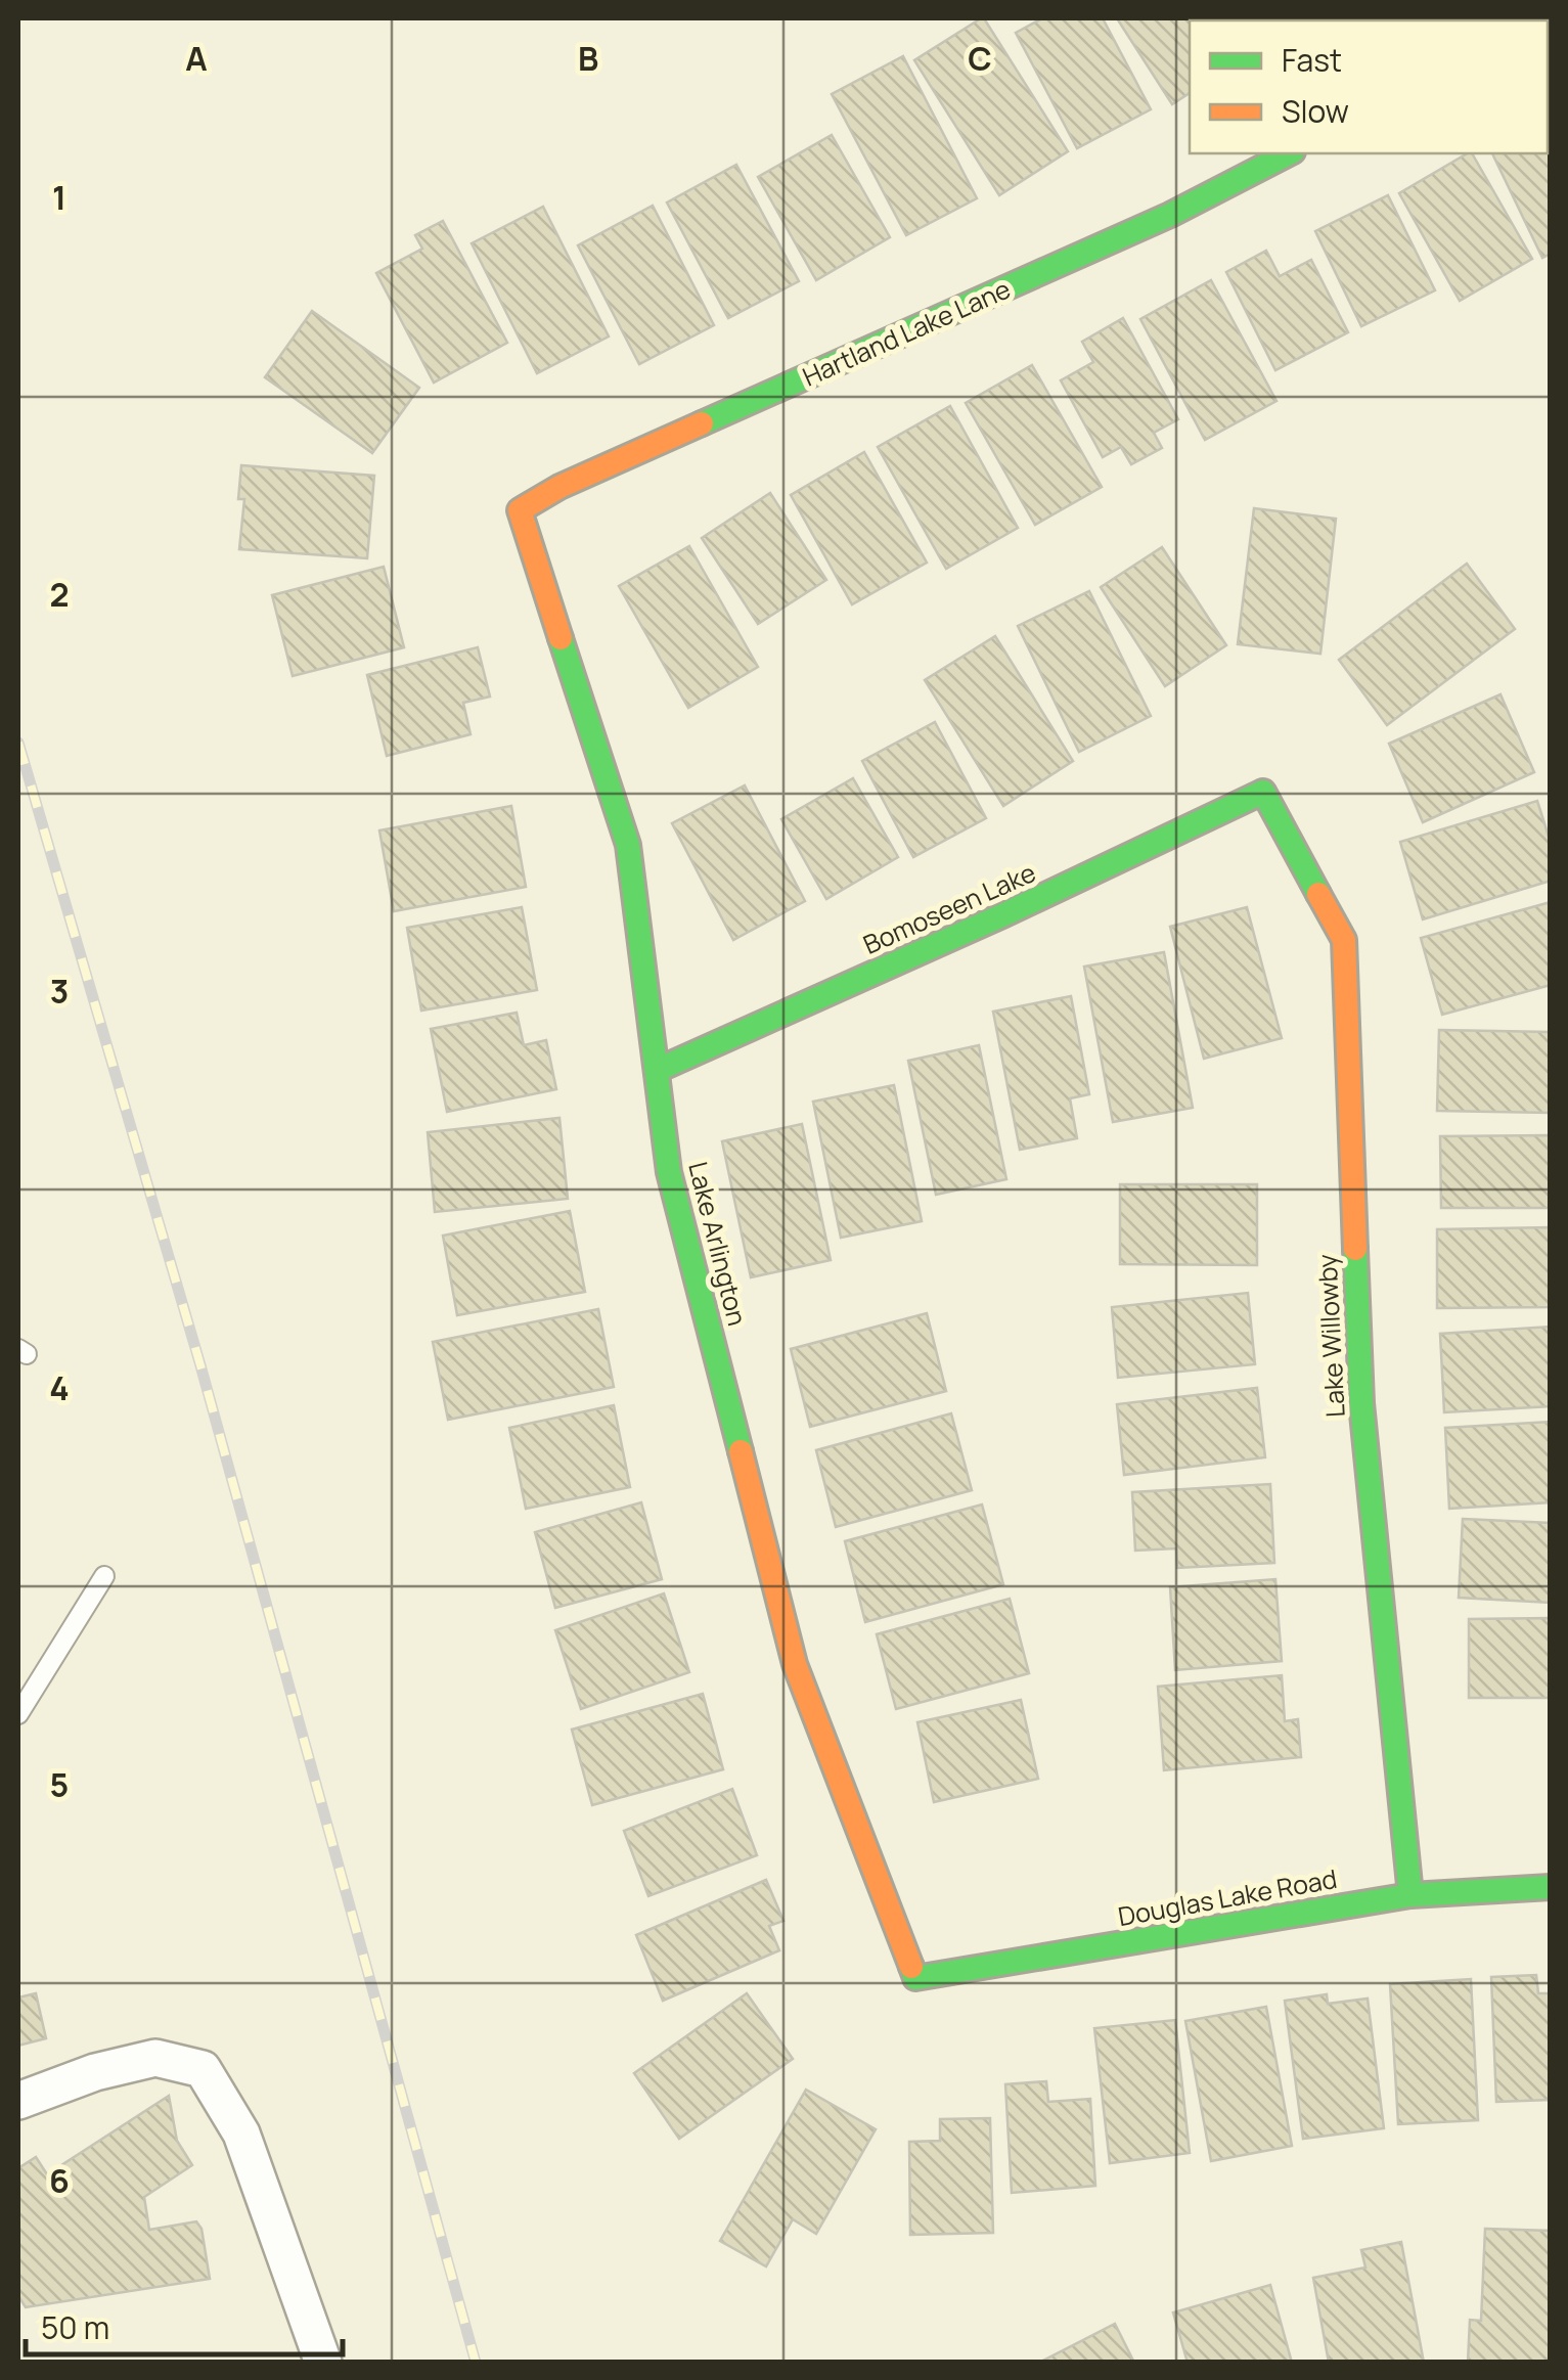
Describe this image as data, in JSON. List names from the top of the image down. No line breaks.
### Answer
{"streets":{"street":["Hartland Lake Lane","Bomoseen Lake","Lake Arlington","Lake Willowby","Douglas Lake Road"]},"crossings":[["Hartland Lake Lane","Lake Arlington"],["Bomoseen Lake","Lake Arlington"],["Bomoseen Lake","Lake Willowby"],["Lake Arlington","Douglas Lake Road"],["Lake Willowby","Douglas Lake Road"]],"legend":["Fast","Slow"],"scale_bar":"50 m","grid":{"columns":["A","B","C"],"rows":["1","2","3","4","5","6"]}}
